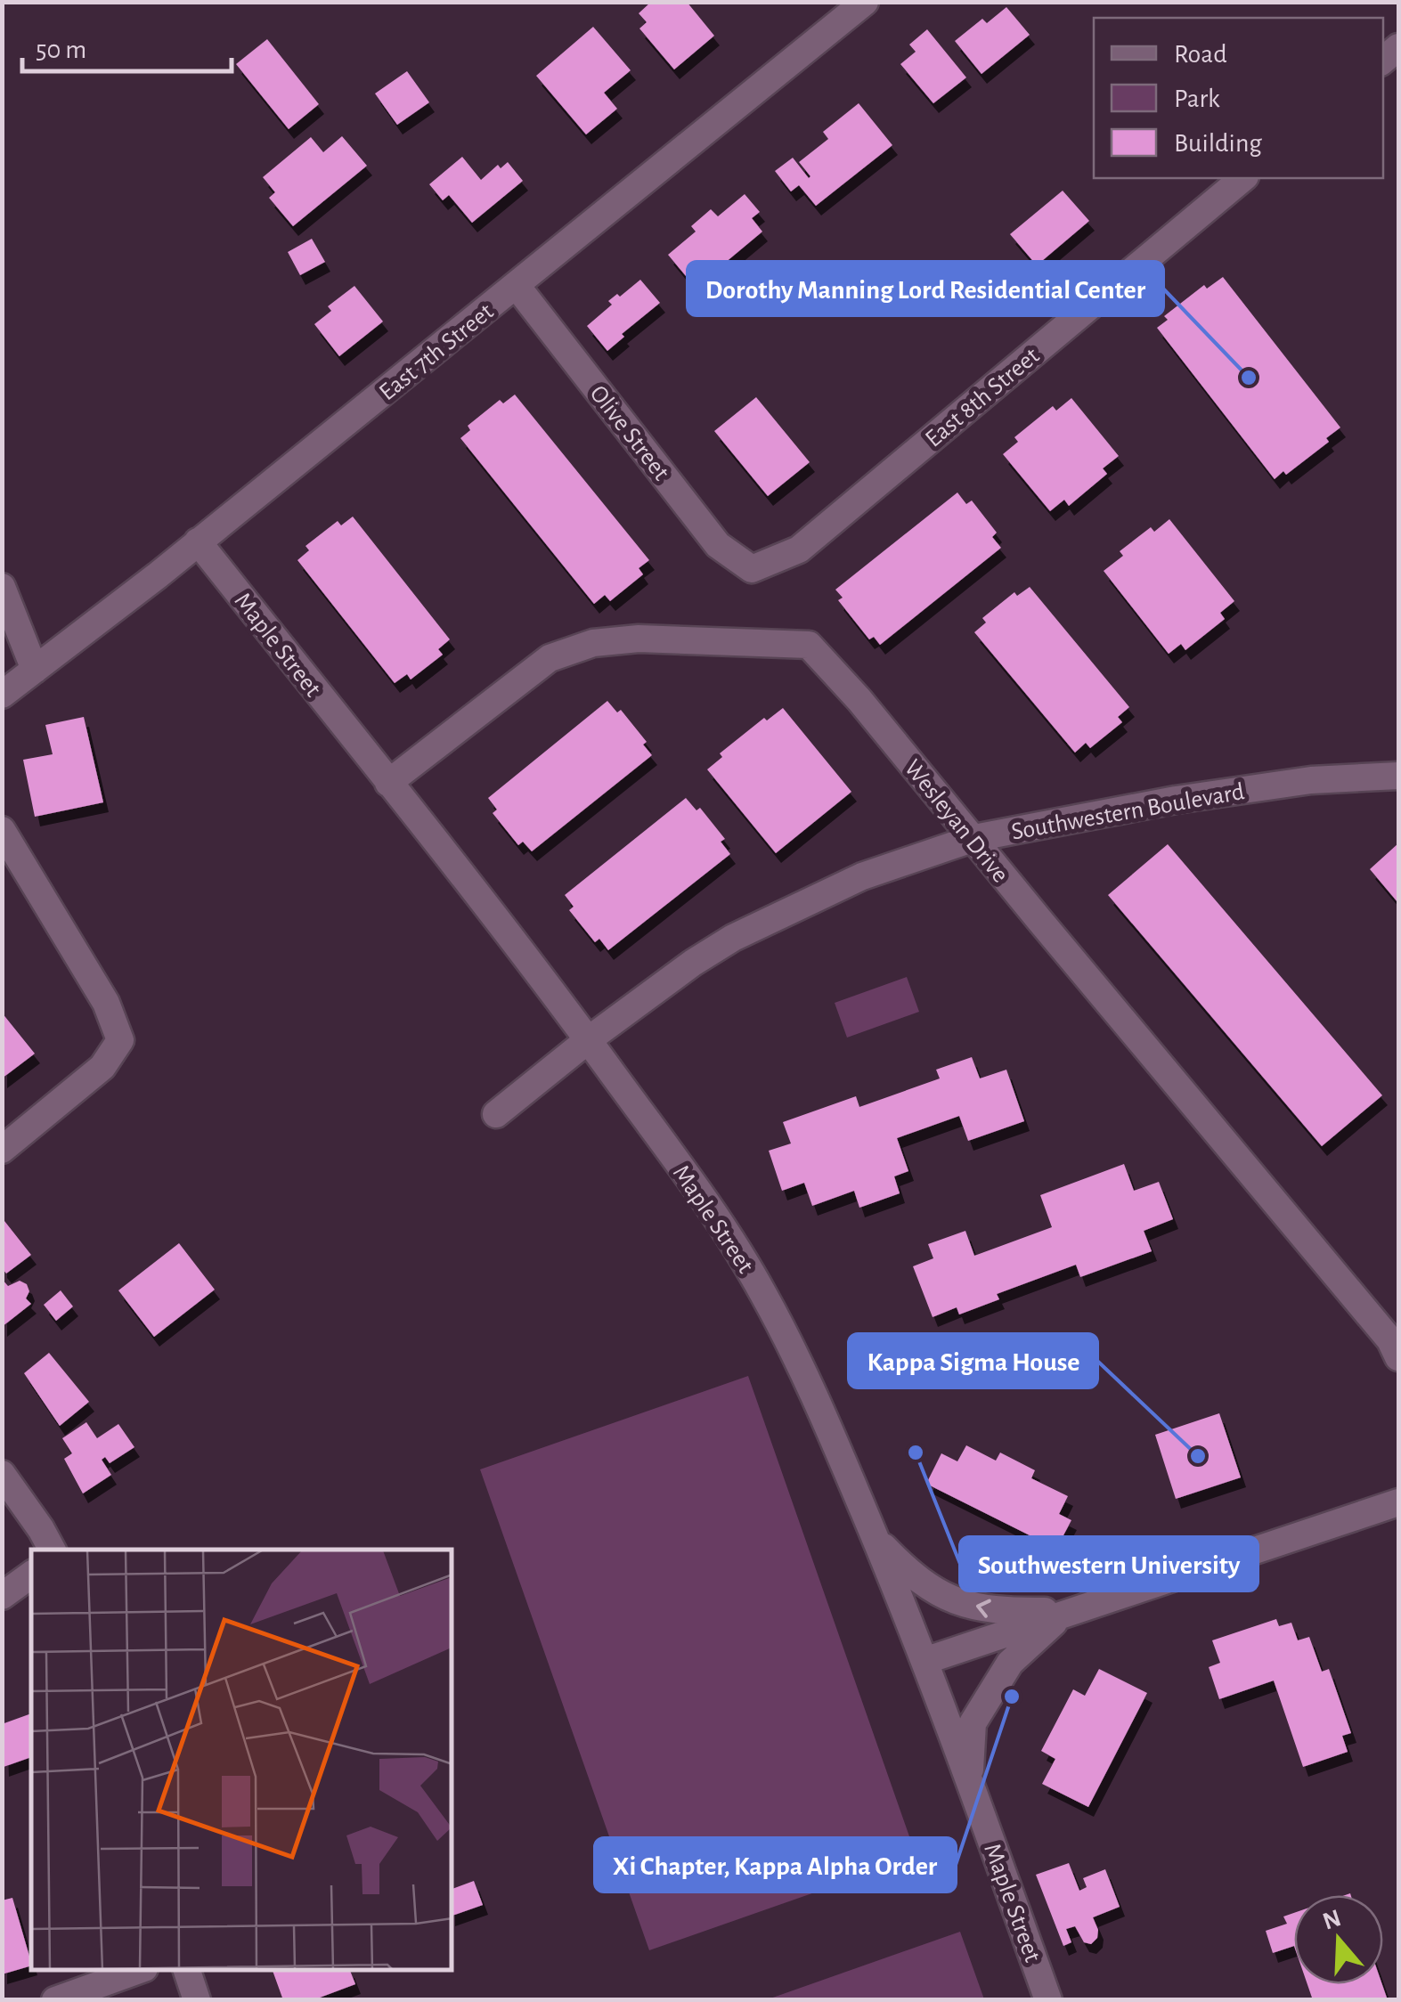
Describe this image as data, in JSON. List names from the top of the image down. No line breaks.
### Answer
{"streets":{"street":["East 7th Street","East 8th Street","Olive Street","Maple Street","Southwestern Boulevard","Wesleyan Drive"]},"crossings":[["East 7th Street","Olive Street"],["East 7th Street","Maple Street"],["East 8th Street","Olive Street"],["Maple Street","Southwestern Boulevard"],["Maple Street","Wesleyan Drive"],["Southwestern Boulevard","Wesleyan Drive"]],"places":["Dorothy Manning Lord Residential Center","Southwestern University","Kappa Sigma House","Xi Chapter, Kappa Alpha Order"],"legend":["Road","Park","Building"],"scale_bar":"50 m","north":"top"}
